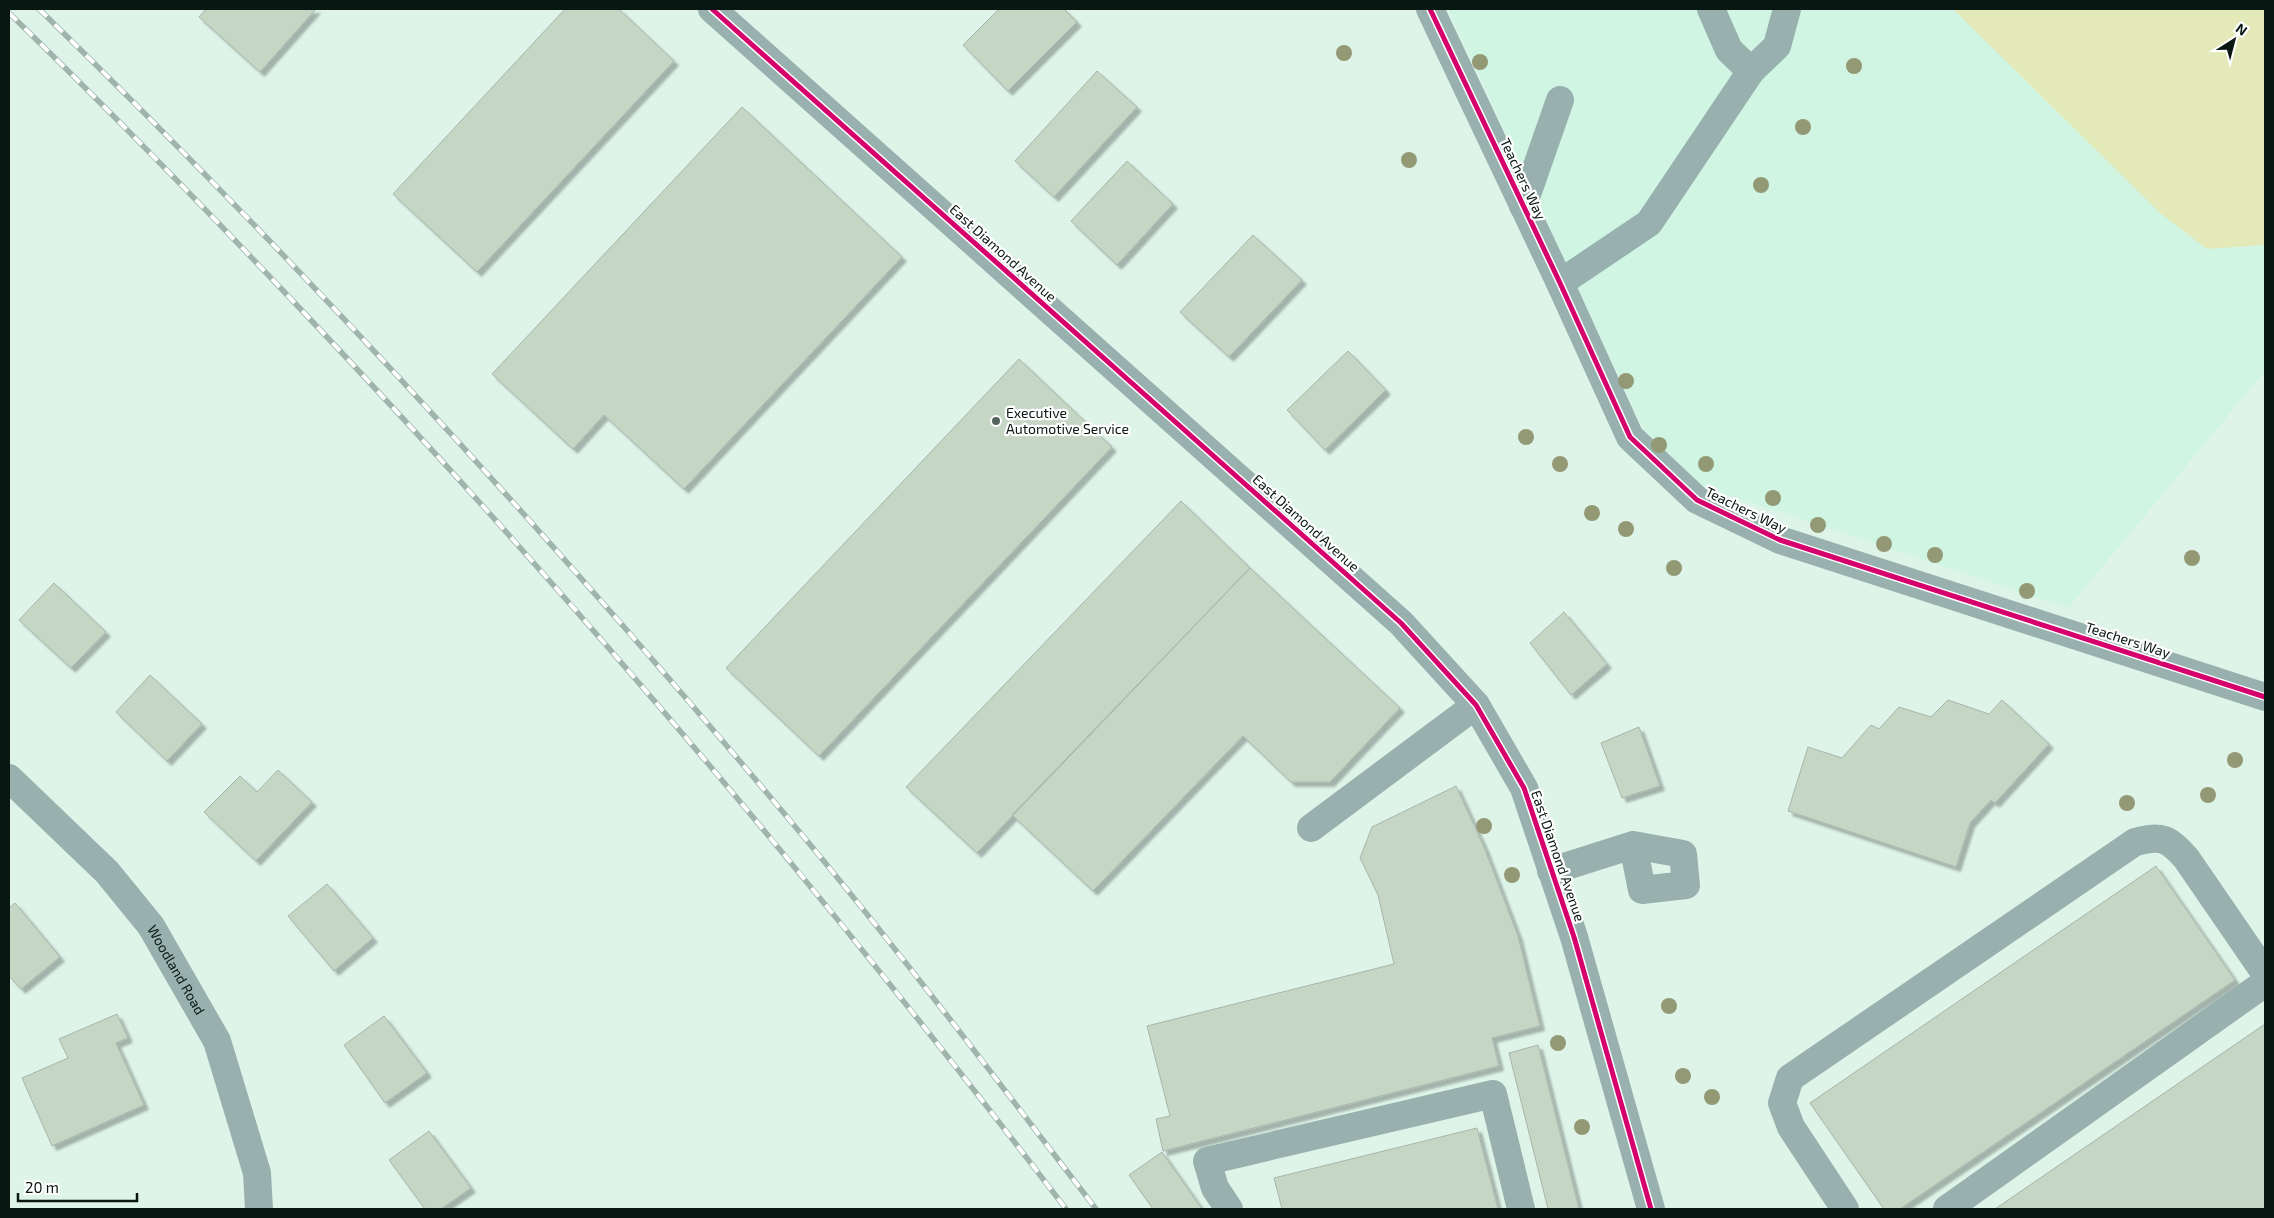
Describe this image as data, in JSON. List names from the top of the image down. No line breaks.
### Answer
{"streets":{"street":["Teachers Way","East Diamond Avenue","Woodland Road"]},"places":["Executive Automotive Service"],"scale_bar":"20 m","north":"top right"}
